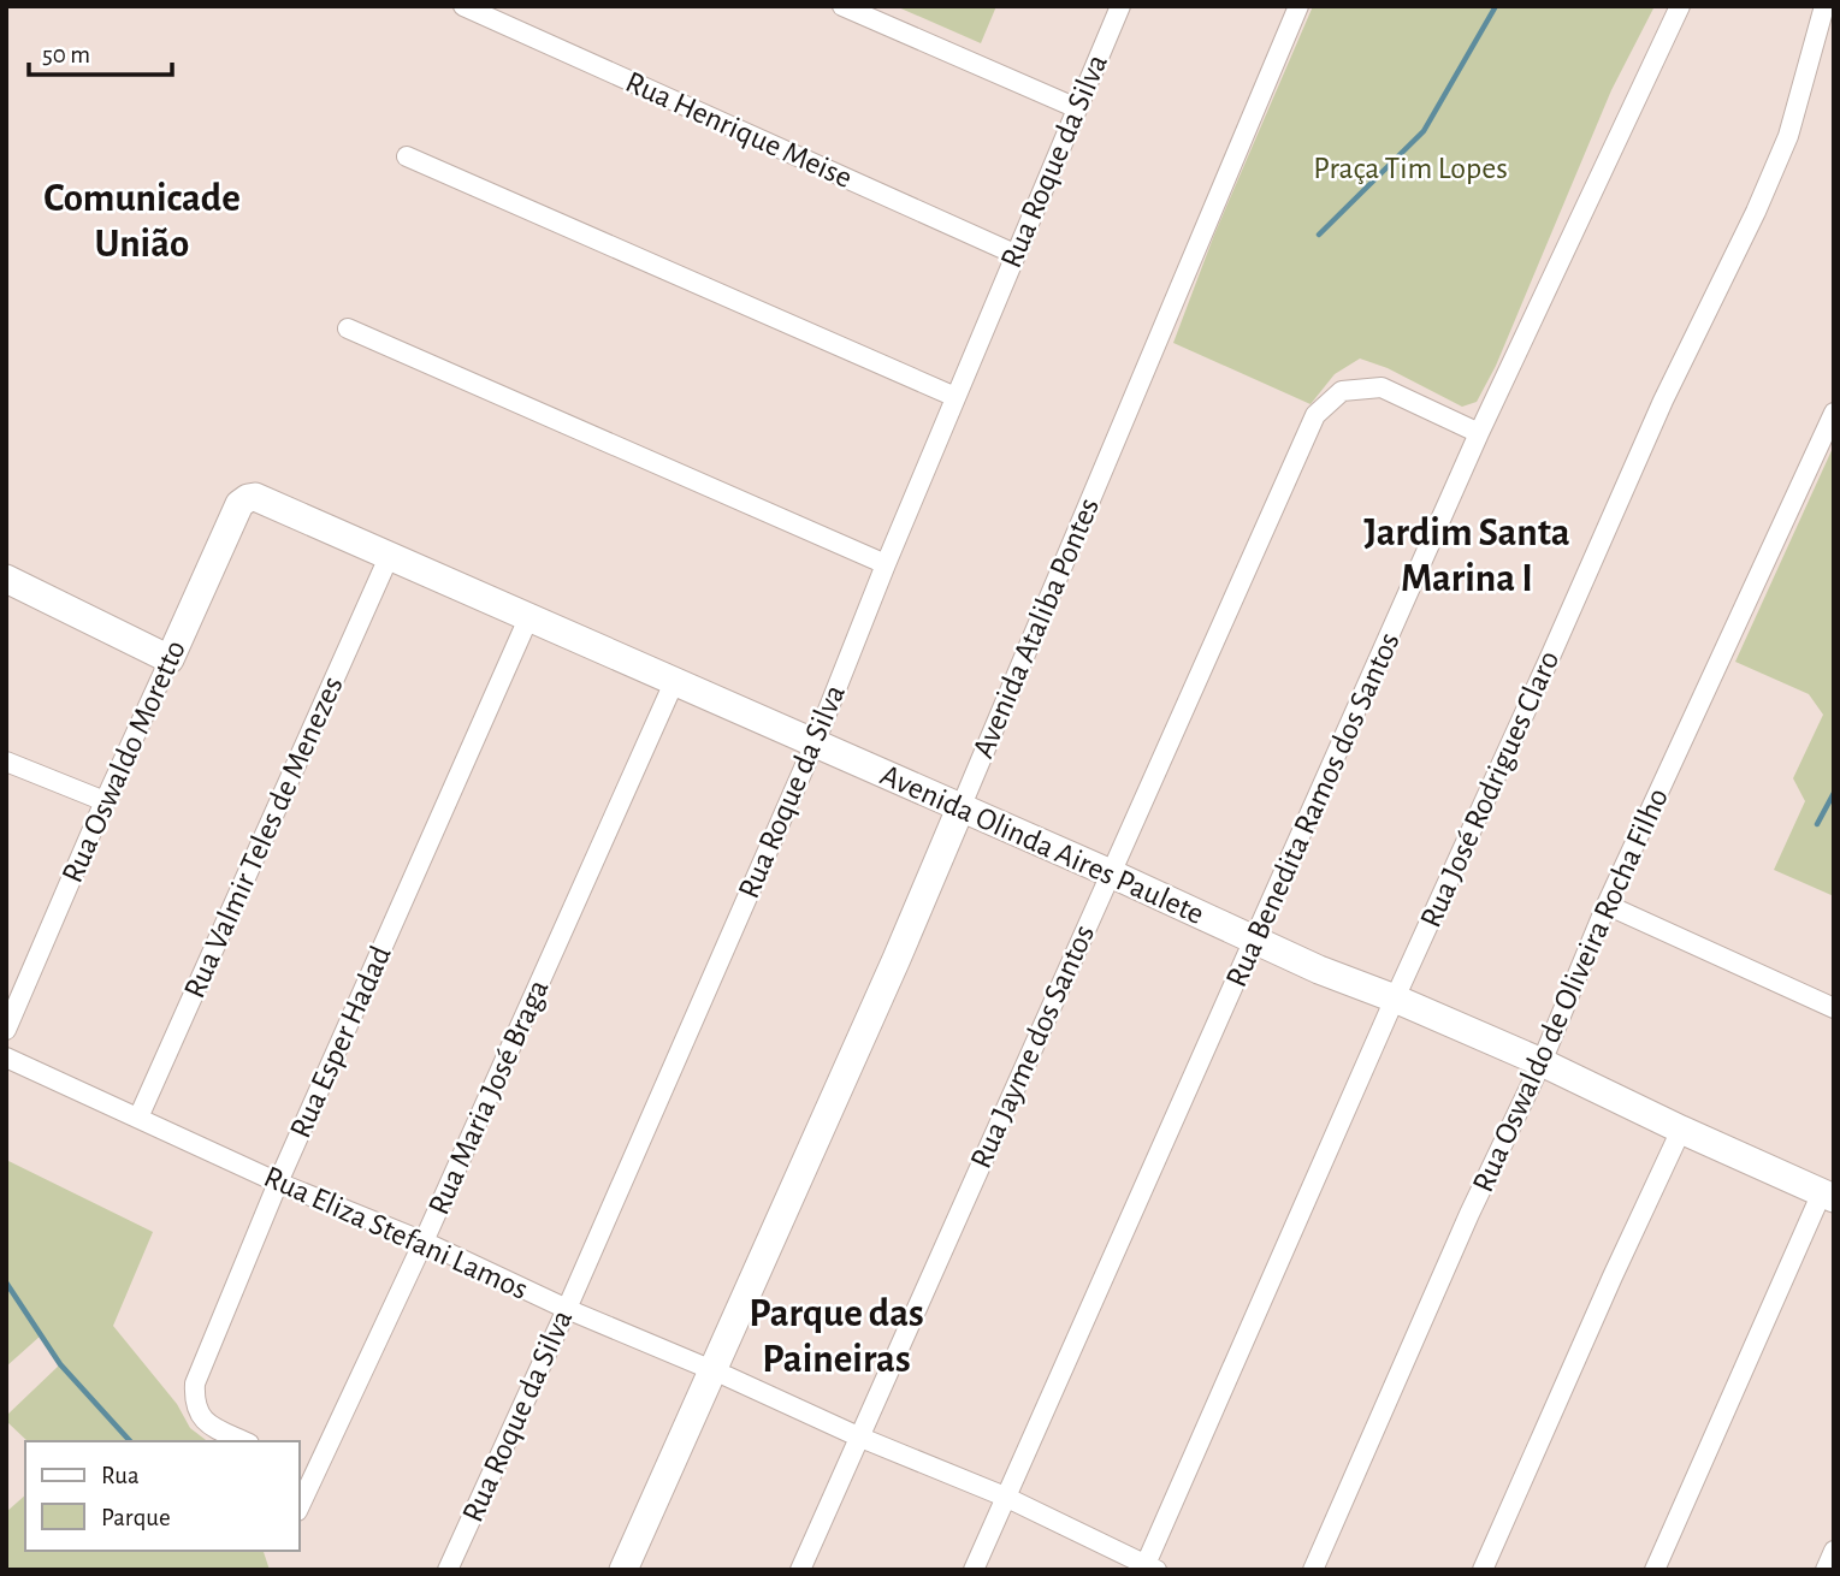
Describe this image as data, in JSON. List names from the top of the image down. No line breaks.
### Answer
{"streets":{"street":["Rua Henrique Meise","Rua Roque da Silva","Avenida Ataliba Pontes","Rua Oswaldo Moretto","Rua José Rodrigues Claro","Rua Benedita Ramos dos Santos","Rua Valmir Teles de Menezes","Avenida Olinda Aires Paulete","Rua Oswaldo de Oliveira Rocha Filho","Rua Esper Hadad","Rua Jayme dos Santos","Rua Maria José Braga","Rua Eliza Stefani Lamos"]},"crossings":[["Rua Henrique Meise","Rua Roque da Silva"],["Rua Roque da Silva","Avenida Olinda Aires Paulete"],["Rua Roque da Silva","Rua Eliza Stefani Lamos"],["Avenida Ataliba Pontes","Avenida Olinda Aires Paulete"],["Avenida Ataliba Pontes","Rua Eliza Stefani Lamos"],["Rua Oswaldo Moretto","Avenida Olinda Aires Paulete"],["Rua José Rodrigues Claro","Avenida Olinda Aires Paulete"],["Rua José Rodrigues Claro","Rua Eliza Stefani Lamos"],["Rua Benedita Ramos dos Santos","Avenida Olinda Aires Paulete"],["Rua Benedita Ramos dos Santos","Rua Jayme dos Santos"],["Rua Benedita Ramos dos Santos","Rua Eliza Stefani Lamos"],["Rua Valmir Teles de Menezes","Avenida Olinda Aires Paulete"],["Rua Valmir Teles de Menezes","Rua Eliza Stefani Lamos"],["Avenida Olinda Aires Paulete","Rua Oswaldo de Oliveira Rocha Filho"],["Avenida Olinda Aires Paulete","Rua Esper Hadad"],["Avenida Olinda Aires Paulete","Rua Jayme dos Santos"],["Avenida Olinda Aires Paulete","Rua Maria José Braga"],["Rua Esper Hadad","Rua Eliza Stefani Lamos"],["Rua Jayme dos Santos","Rua Eliza Stefani Lamos"],["Rua Maria José Braga","Rua Eliza Stefani Lamos"]],"districts":["Comunicade União","Jardim Santa Marina I","Parque das Paineiras"],"parks":["Praça Tim Lopes"],"legend":["Rua","Parque"],"scale_bar":"50 m"}
